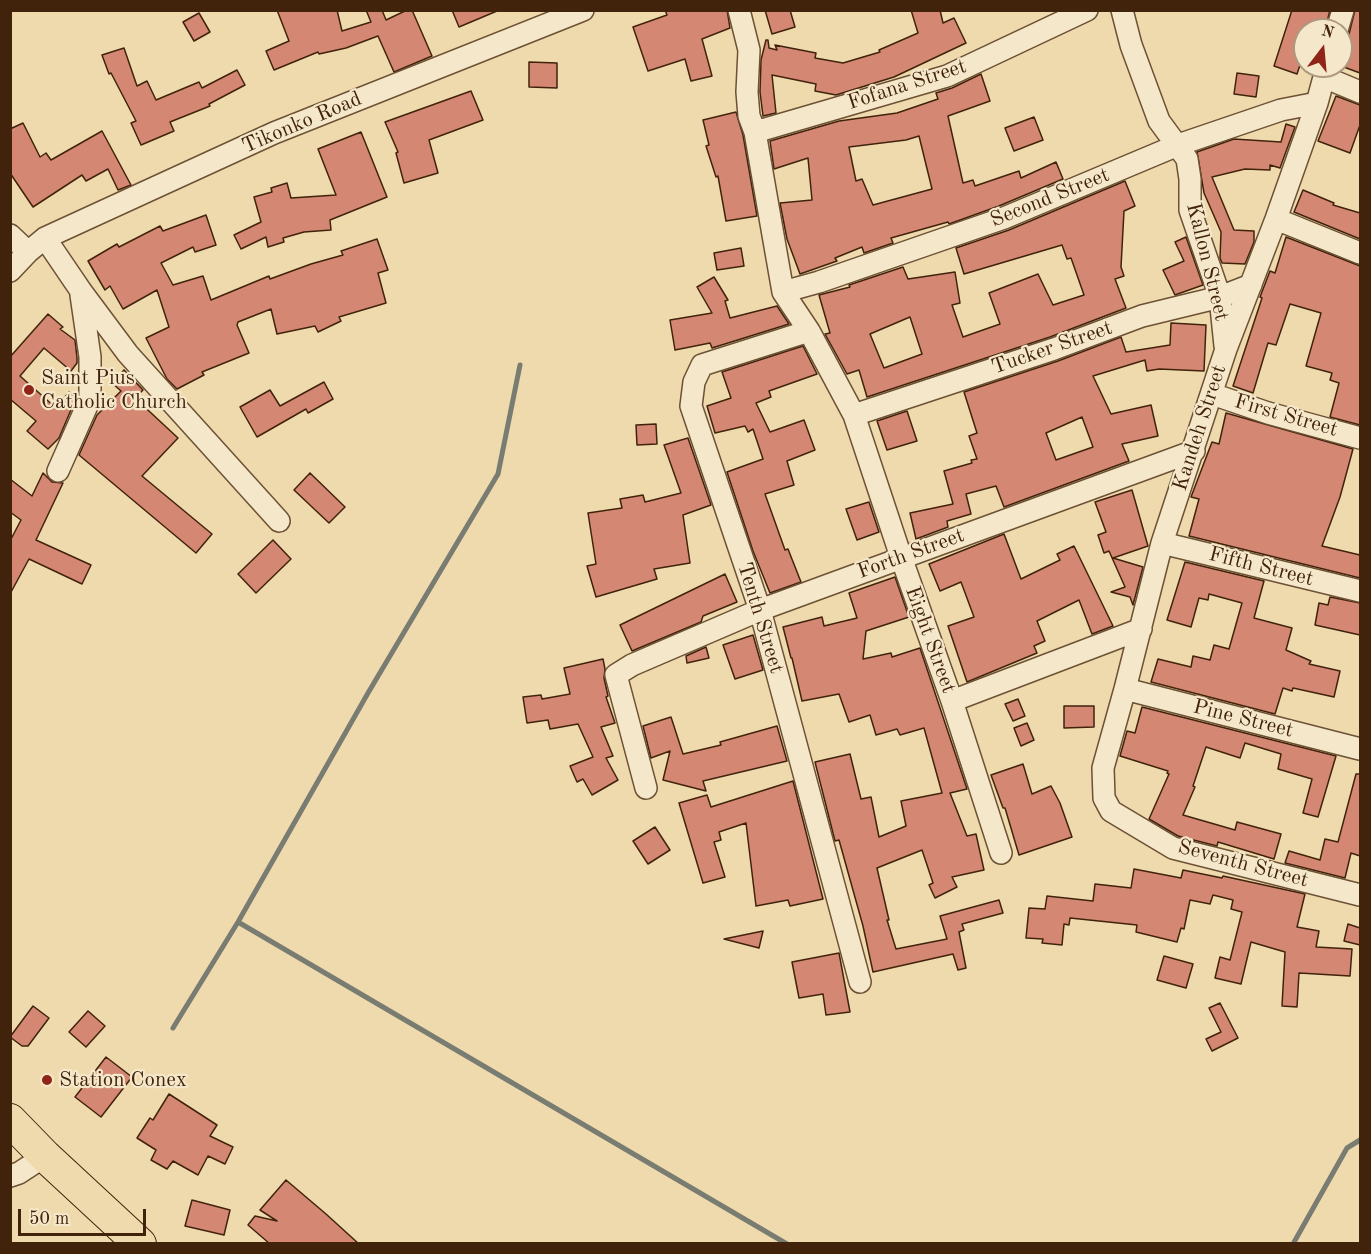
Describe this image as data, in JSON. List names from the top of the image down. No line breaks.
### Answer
{"streets":{"street":["Fofana Street","Tikonko Road","Second Street","Kallon Street","Tucker Street","First Street","Kandeh Street","Forth Street","Fifth Street","Tenth Street","Eight Street","Pine Street","Seventh Street"]},"crossings":[["Second Street","Kallon Street"],["Second Street","Kandeh Street"],["Second Street","Eight Street"],["Kallon Street","Tucker Street"],["Kallon Street","Kandeh Street"],["Tucker Street","Kandeh Street"],["Tucker Street","Eight Street"],["First Street","Kandeh Street"],["Kandeh Street","Forth Street"],["Kandeh Street","Fifth Street"],["Kandeh Street","Pine Street"],["Kandeh Street","Seventh Street"],["Forth Street","Tenth Street"],["Forth Street","Eight Street"],["Tenth Street","Eight Street"]],"places":["Saint Pius Catholic Church","Station Conex"],"scale_bar":"50 m","north":"top"}
